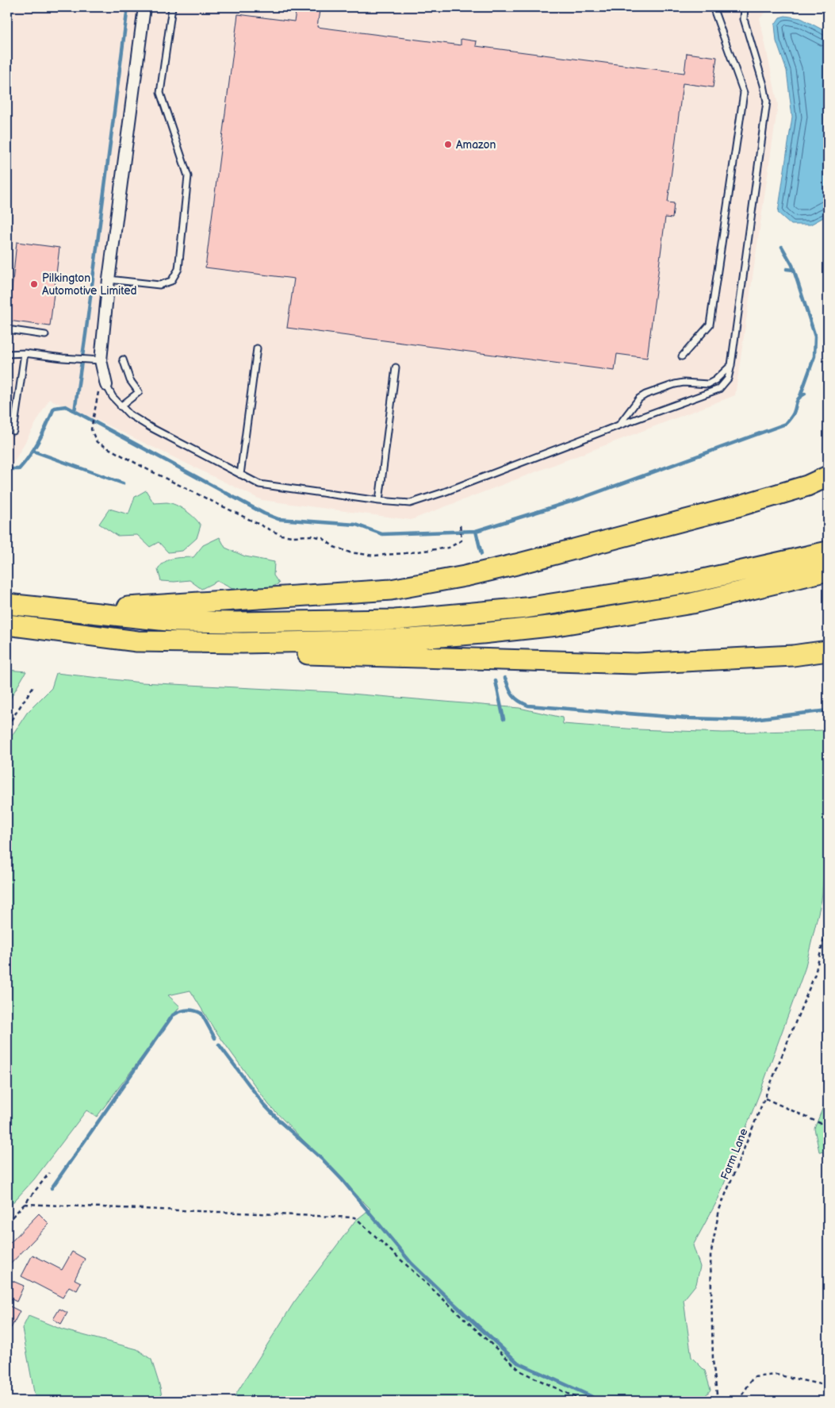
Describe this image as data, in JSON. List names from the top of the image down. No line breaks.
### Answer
{"streets":{"path":["Farm Lane"]},"places":["Amazon","Pilkington Automotive Limited"]}
